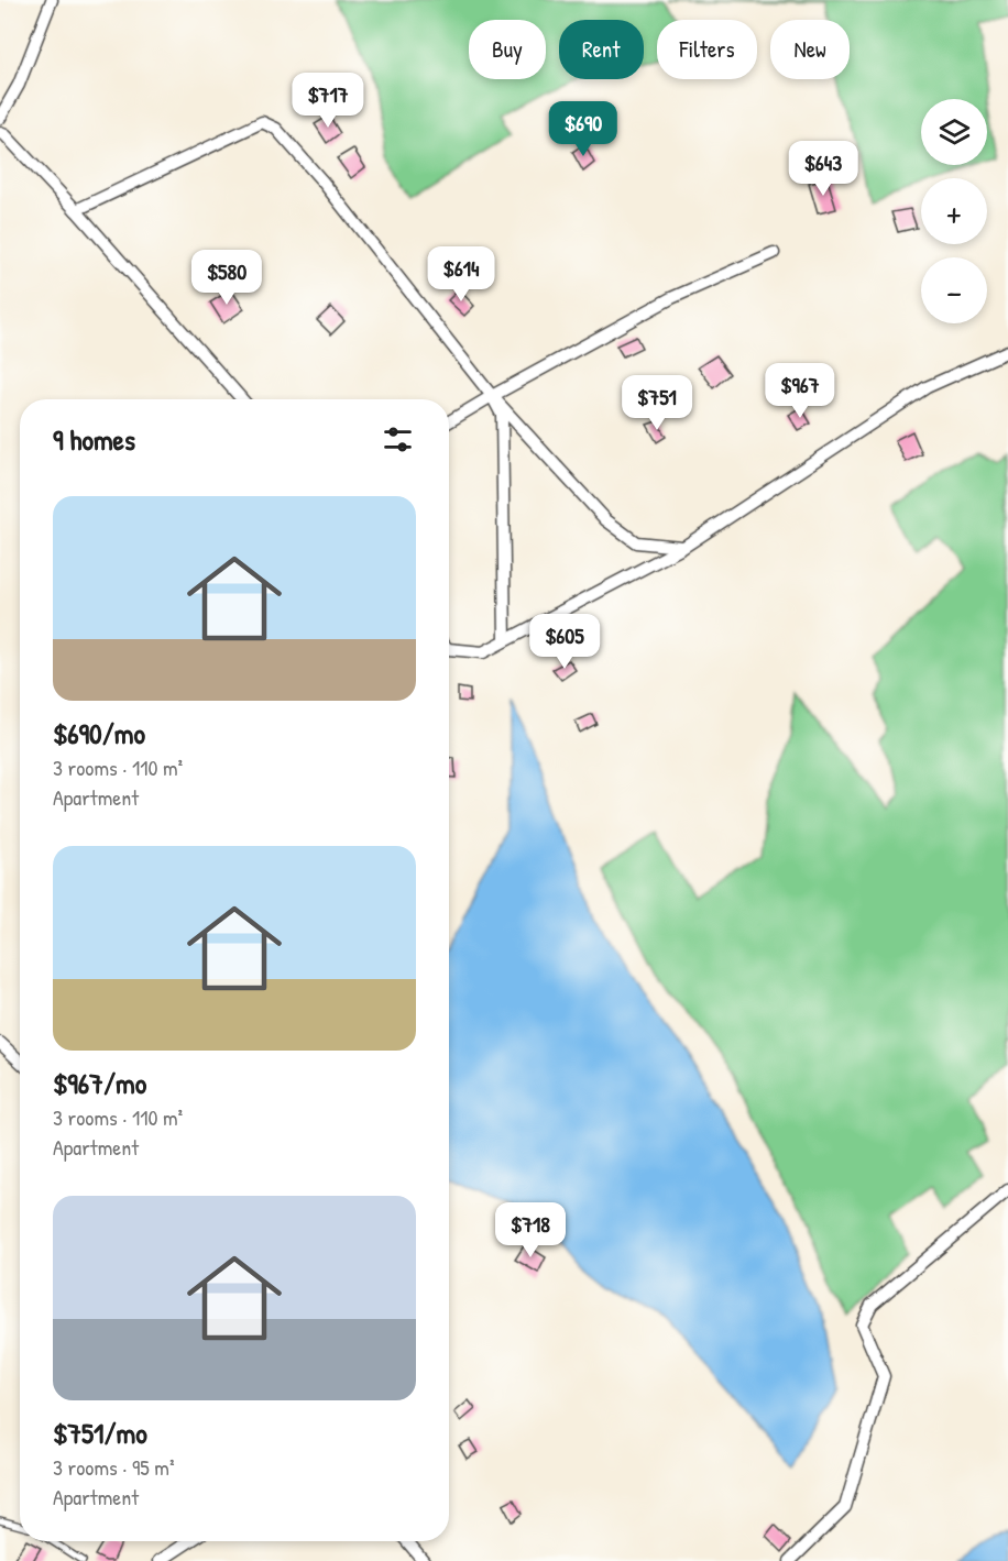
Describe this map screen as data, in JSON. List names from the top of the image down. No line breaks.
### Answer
{"page":{"chip":["Buy","Rent","Filters","New"],"price":["$717","$690","$643","$614","$580","$967","$751","$605","$718"],"map_buttons":["+","−"],"heading":"9 homes","list":[{"name":"$690/mo","note":"3 rooms · 110 m² · Apartment"},{"name":"$967/mo","note":"3 rooms · 110 m² · Apartment"},{"name":"$751/mo","note":"3 rooms · 95 m² · Apartment"}]}}
